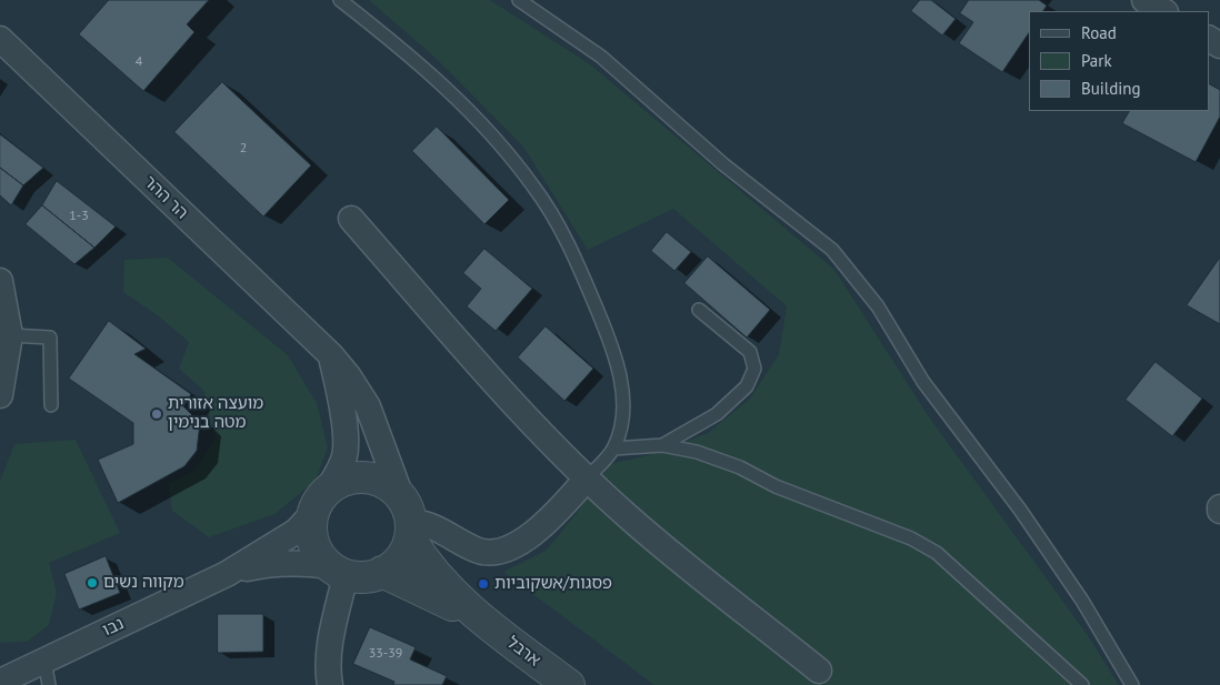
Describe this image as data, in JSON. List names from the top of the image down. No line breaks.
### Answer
{"streets":{"street":["הר ההר","נבו","ארבל"]},"crossings":[["הר ההר","נבו"],["הר ההר","ארבל"],["נבו","ארבל"]],"places":["מועצה אזורית מטה בנימין","מקווה נשים","פסגות/אשקוביות"],"house_numbers":["4","2","1-3","33-39"],"legend":["Road","Park","Building"]}
